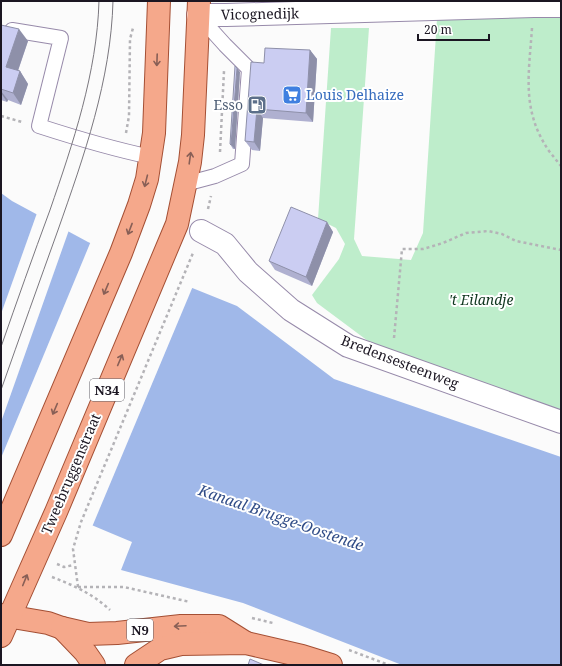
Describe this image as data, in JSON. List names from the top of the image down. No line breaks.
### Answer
{"streets":{"main road":["N34","Tweebruggenstraat","N9"],"street":["Vicognedijk","Bredensesteenweg"]},"crossings":[["Vicognedijk","N34"],["Bredensesteenweg","N34"],["Bredensesteenweg","Tweebruggenstraat"],["N34","Tweebruggenstraat"]],"water":["Kanaal Brugge-Oostende"],"parks":["'t Eilandje"],"places":{"supermarket":["Louis Delhaize"],"fuel station":["Esso"]},"scale_bar":"20 m"}
